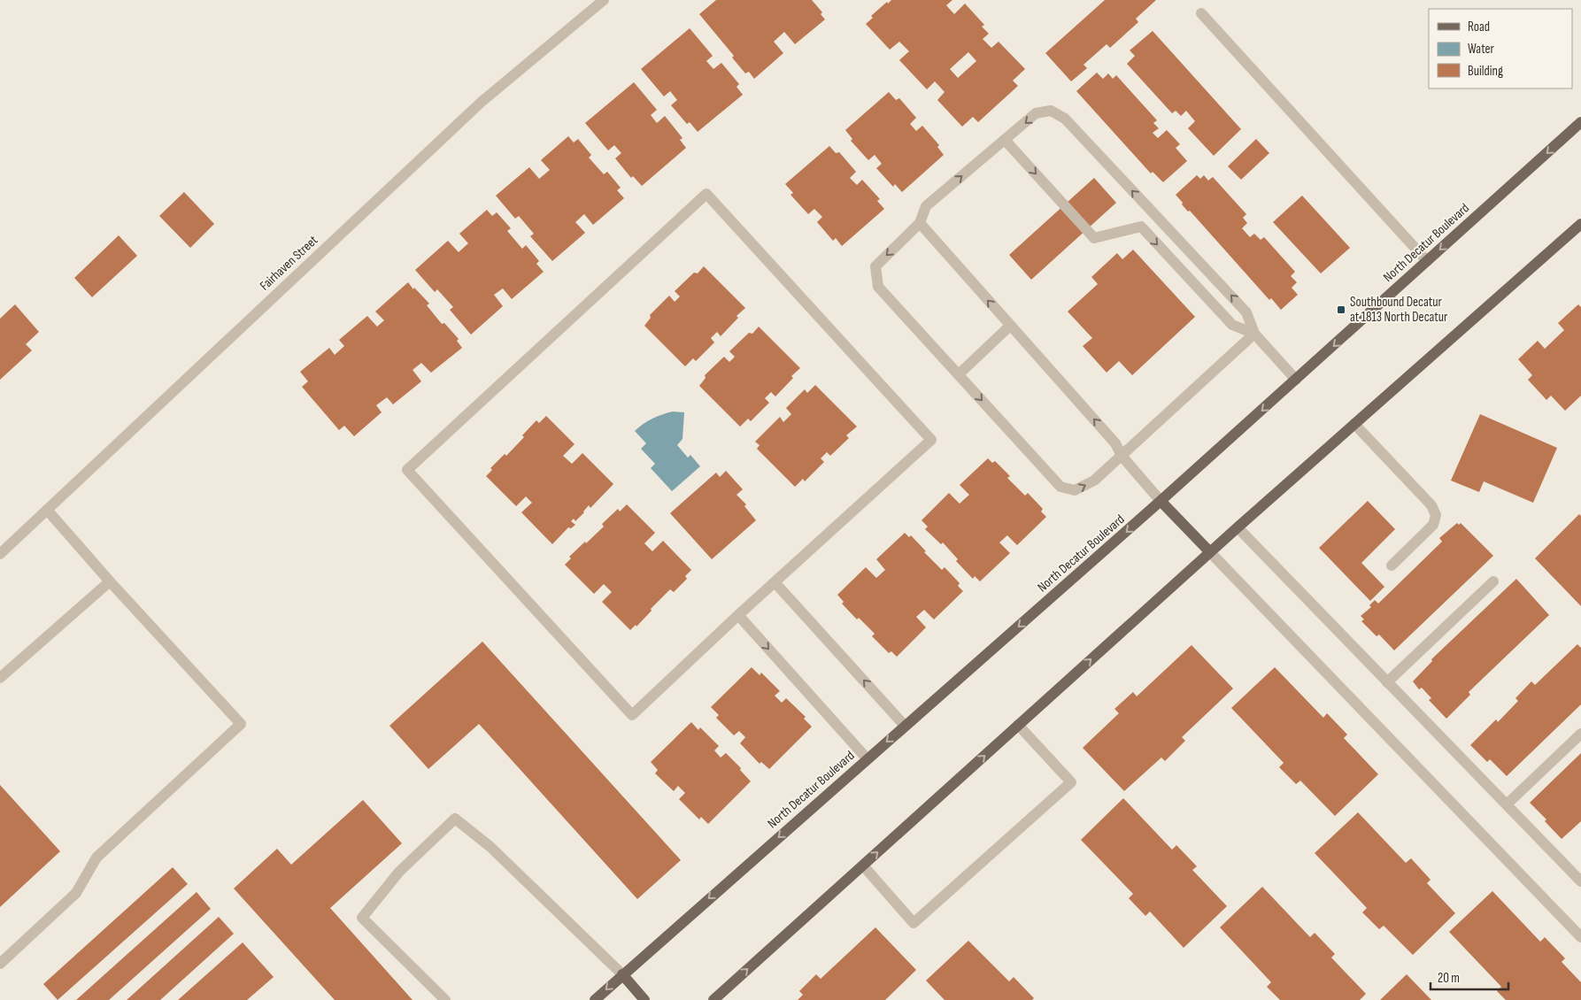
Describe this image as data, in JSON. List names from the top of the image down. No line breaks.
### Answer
{"streets":{"main road":["North Decatur Boulevard"],"street":["Fairhaven Street"]},"places":{"transit":["Southbound Decatur at 1813 North Decatur"]},"legend":["Road","Water","Building"],"scale_bar":"20 m"}
